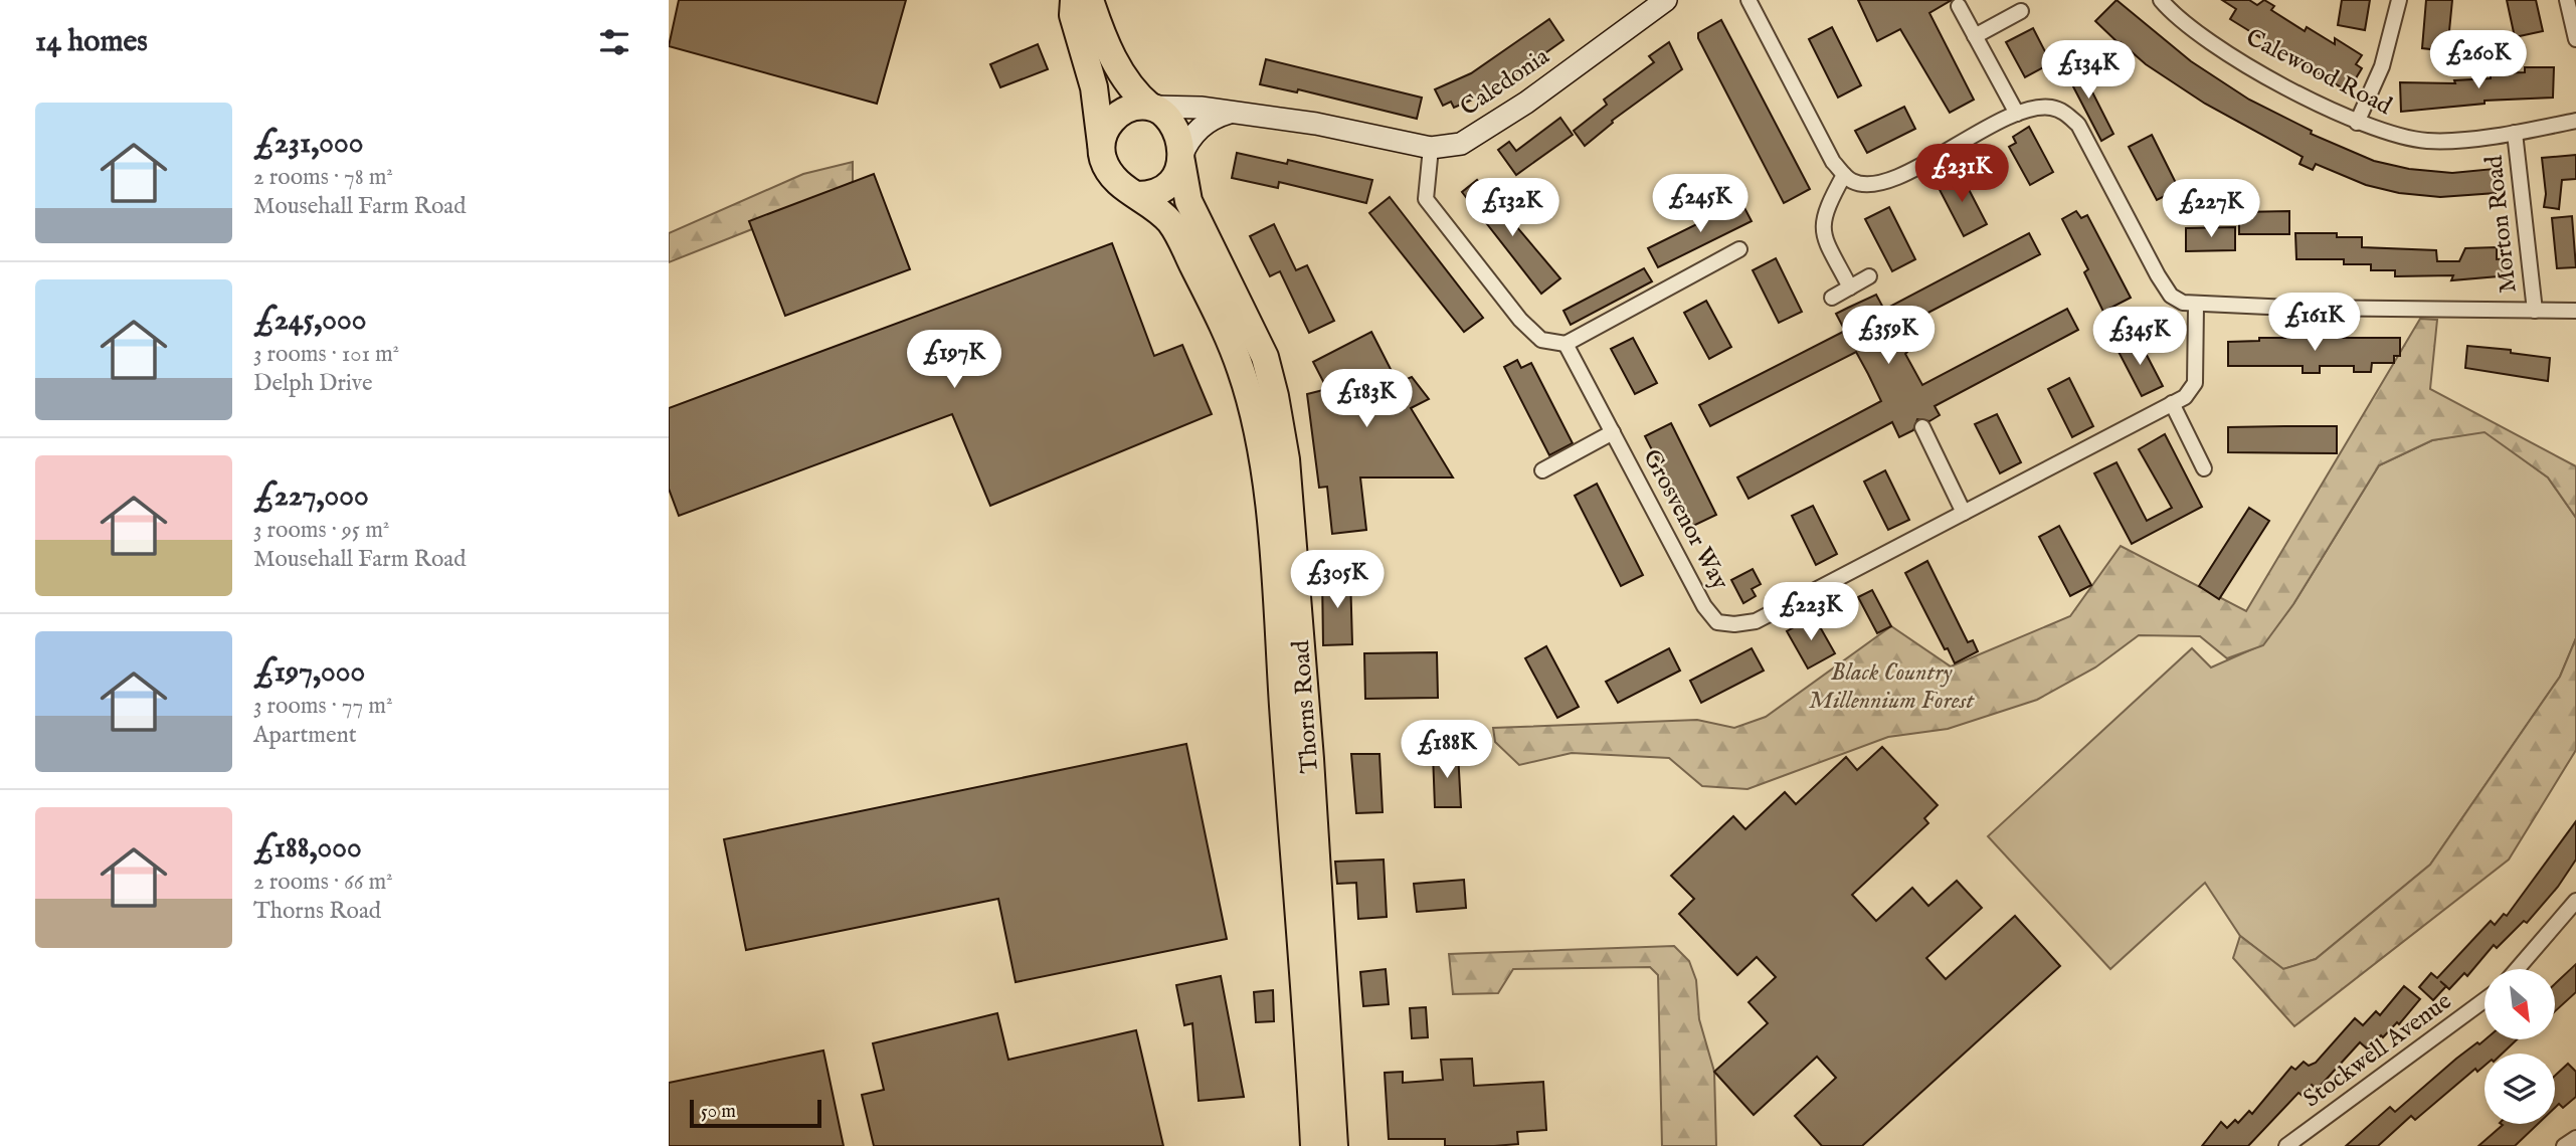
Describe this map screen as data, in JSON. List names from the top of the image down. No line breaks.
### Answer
{"streets":{"highway":["Thorns Road"],"street":["Calewood Road","Caledonia","Morton Road","Grosvenor Way","Stockwell Avenue"]},"crossings":[["Calewood Road","Morton Road"],["Caledonia","Thorns Road"]],"parks":["Black Country Millennium Forest"],"scale_bar":"50 m","north":"bottom right","page":{"heading":"14 homes","price":["£260K","£134K","£231K","£245K","£132K","£227K","£161K","£359K","£345K","£197K","£183K","£305K","£223K","£188K"],"list":[{"name":"£231,000","note":"2 rooms · 78 m² · Mousehall Farm Road"},{"name":"£245,000","note":"3 rooms · 101 m² · Delph Drive"},{"name":"£227,000","note":"3 rooms · 95 m² · Mousehall Farm Road"},{"name":"£197,000","note":"3 rooms · 77 m² · Apartment"},{"name":"£188,000","note":"2 rooms · 66 m² · Thorns Road"}],"scale":"50 m"}}
